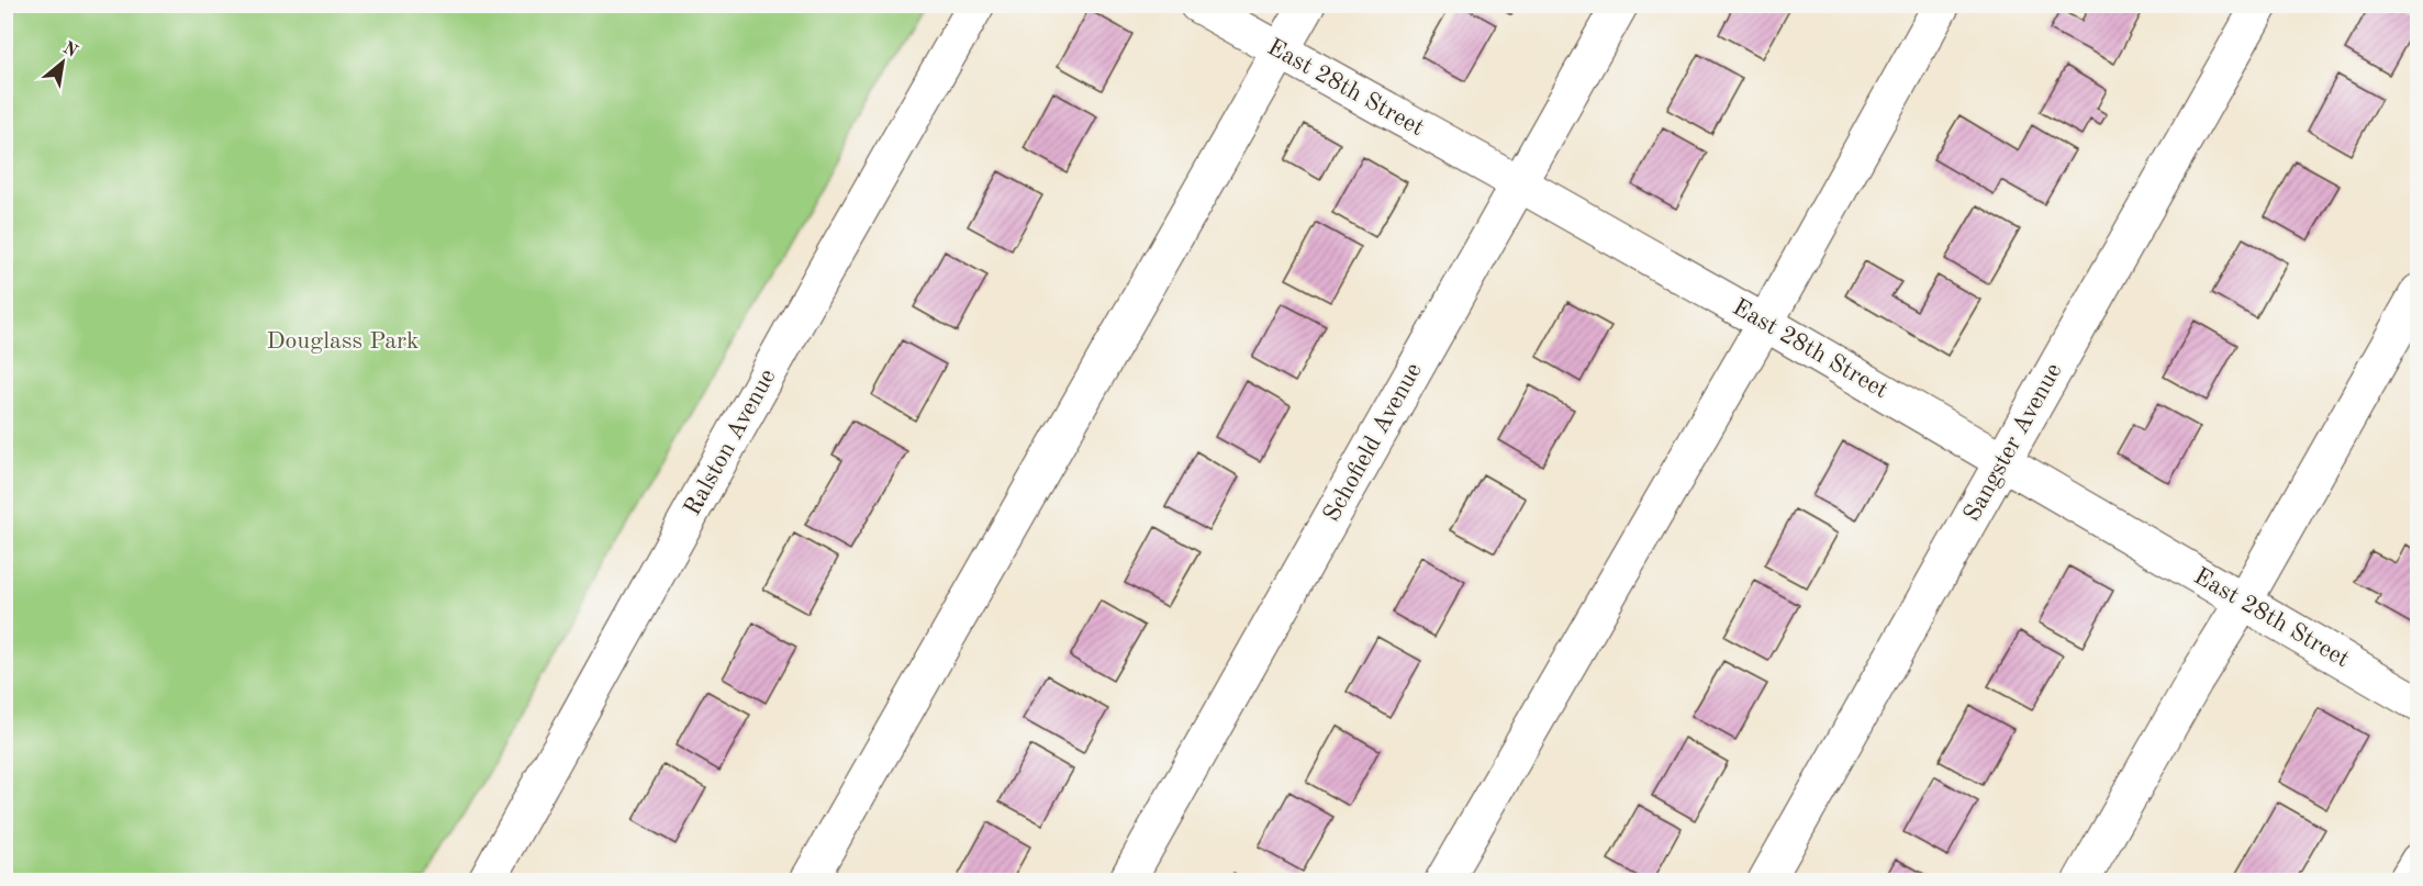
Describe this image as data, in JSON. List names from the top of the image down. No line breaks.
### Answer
{"streets":{"street":["East 28th Street","Ralston Avenue","Schofield Avenue","Sangster Avenue"]},"crossings":[["East 28th Street","Schofield Avenue"],["East 28th Street","Sangster Avenue"]],"parks":["Douglass Park"],"north":"top right"}
